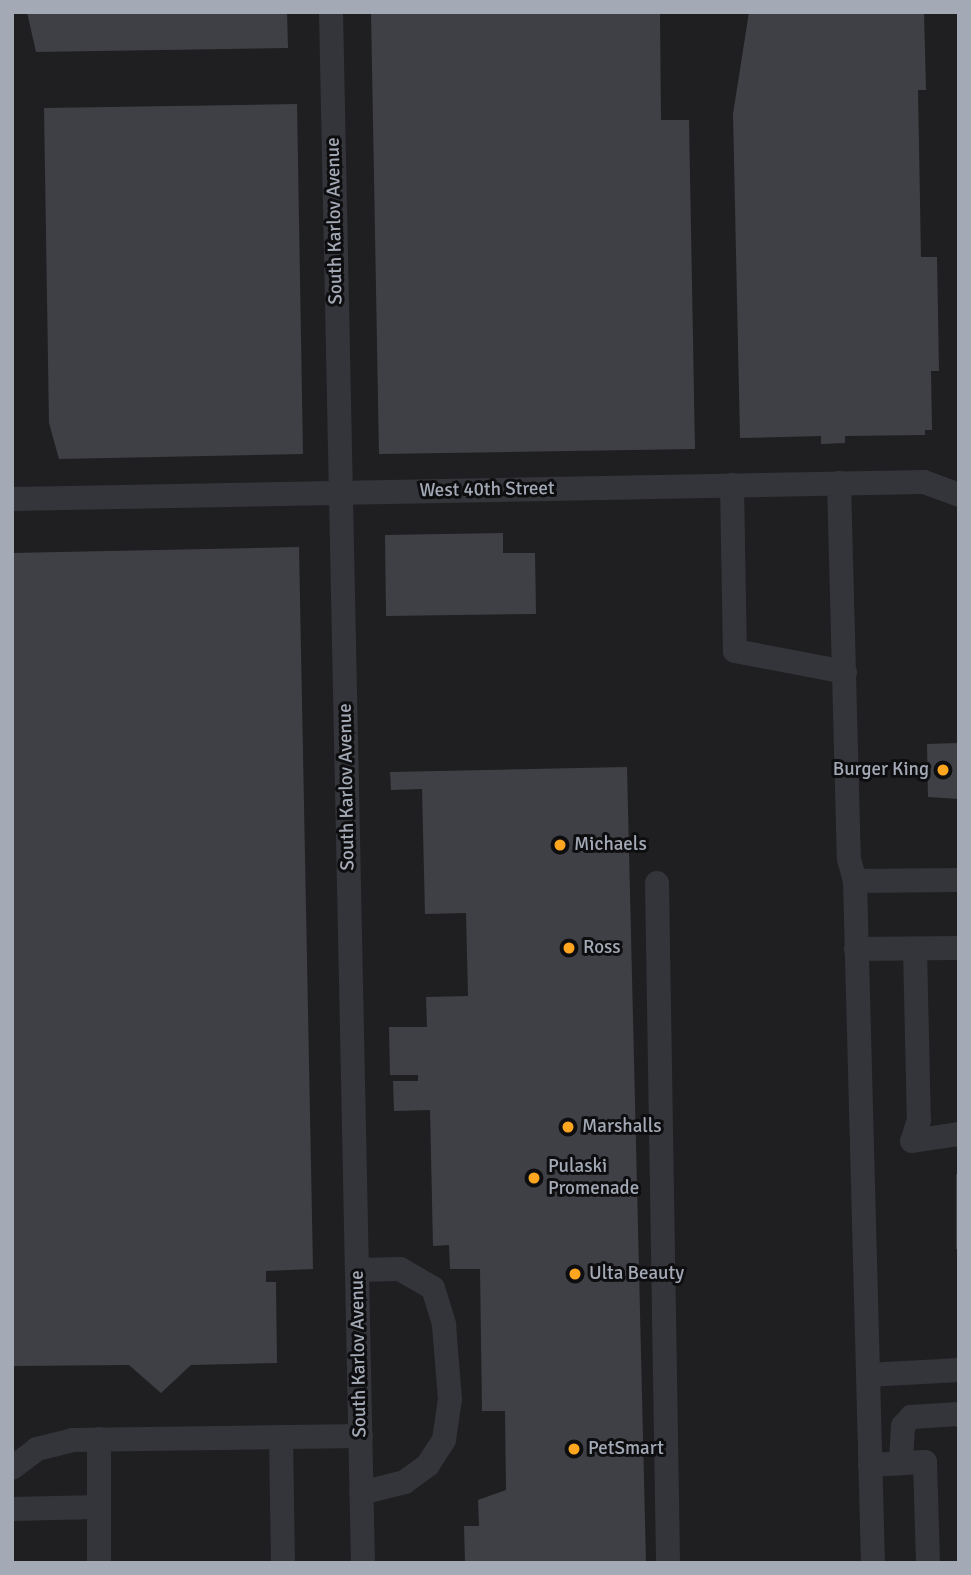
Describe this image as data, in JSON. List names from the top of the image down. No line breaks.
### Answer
{"streets":{"street":["South Karlov Avenue","West 40th Street"]},"crossings":[["South Karlov Avenue","West 40th Street"]],"places":["Burger King","Michaels","Ross","Marshalls","Pulaski Promenade","Ulta Beauty","PetSmart"]}
